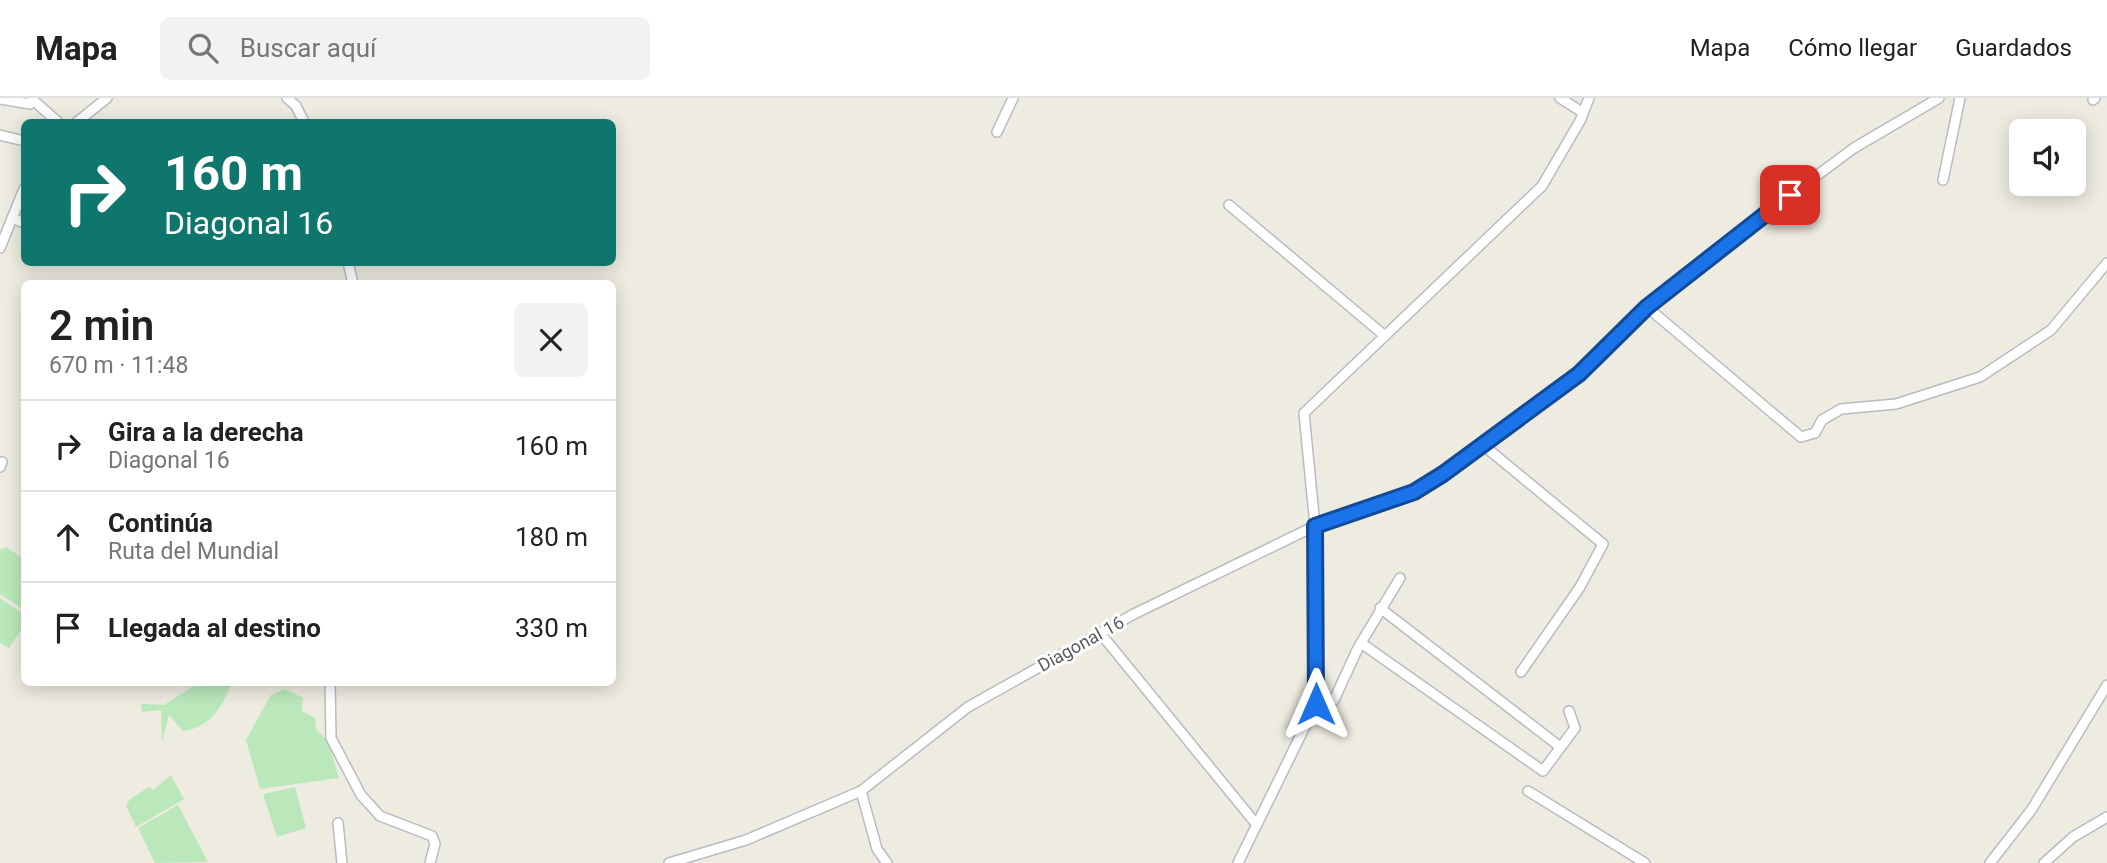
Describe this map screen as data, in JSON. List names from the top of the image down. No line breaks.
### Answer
{"streets":{"street":["Diagonal 16"]},"page":{"header":"Mapa","search":"Buscar aquí","nav":["Mapa","Cómo llegar","Guardados"],"turn":["160 m","Diagonal 16"],"heading":["2 min","670 m · 11:48"],"list":[{"name":"Gira a la derecha","note":"Diagonal 16","value":"160 m"},{"name":"Continúa","note":"Ruta del Mundial","value":"180 m"},{"name":"Llegada al destino","value":"330 m"}]}}
